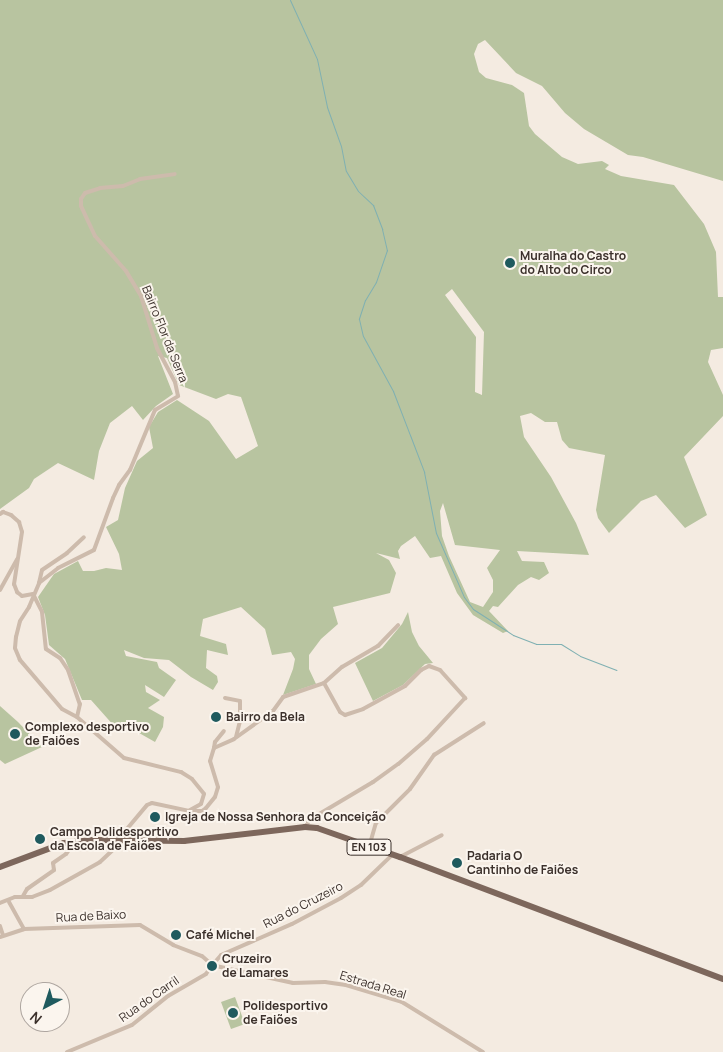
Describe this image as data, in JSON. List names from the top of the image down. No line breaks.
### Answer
{"streets":{"main road":["EN 103"],"street":["Bairro Flor da Serra","Rua do Cruzeiro","Rua de Baixo","Estrada Real","Rua do Carril"]},"crossings":[["EN 103","Rua do Cruzeiro"],["Rua do Cruzeiro","Estrada Real"],["Rua do Cruzeiro","Rua do Carril"],["Rua de Baixo","Estrada Real"]],"places":["Muralha do Castro do Alto do Circo","Bairro da Bela","Complexo desportivo de Faiões","Igreja de Nossa Senhora da Conceição","Campo Polidesportivo da Escola de Faiões","Padaria O Cantinho de Faiões","Café Michel","Cruzeiro de Lamares","Polidesportivo de Faiões"],"north":"bottom left"}
